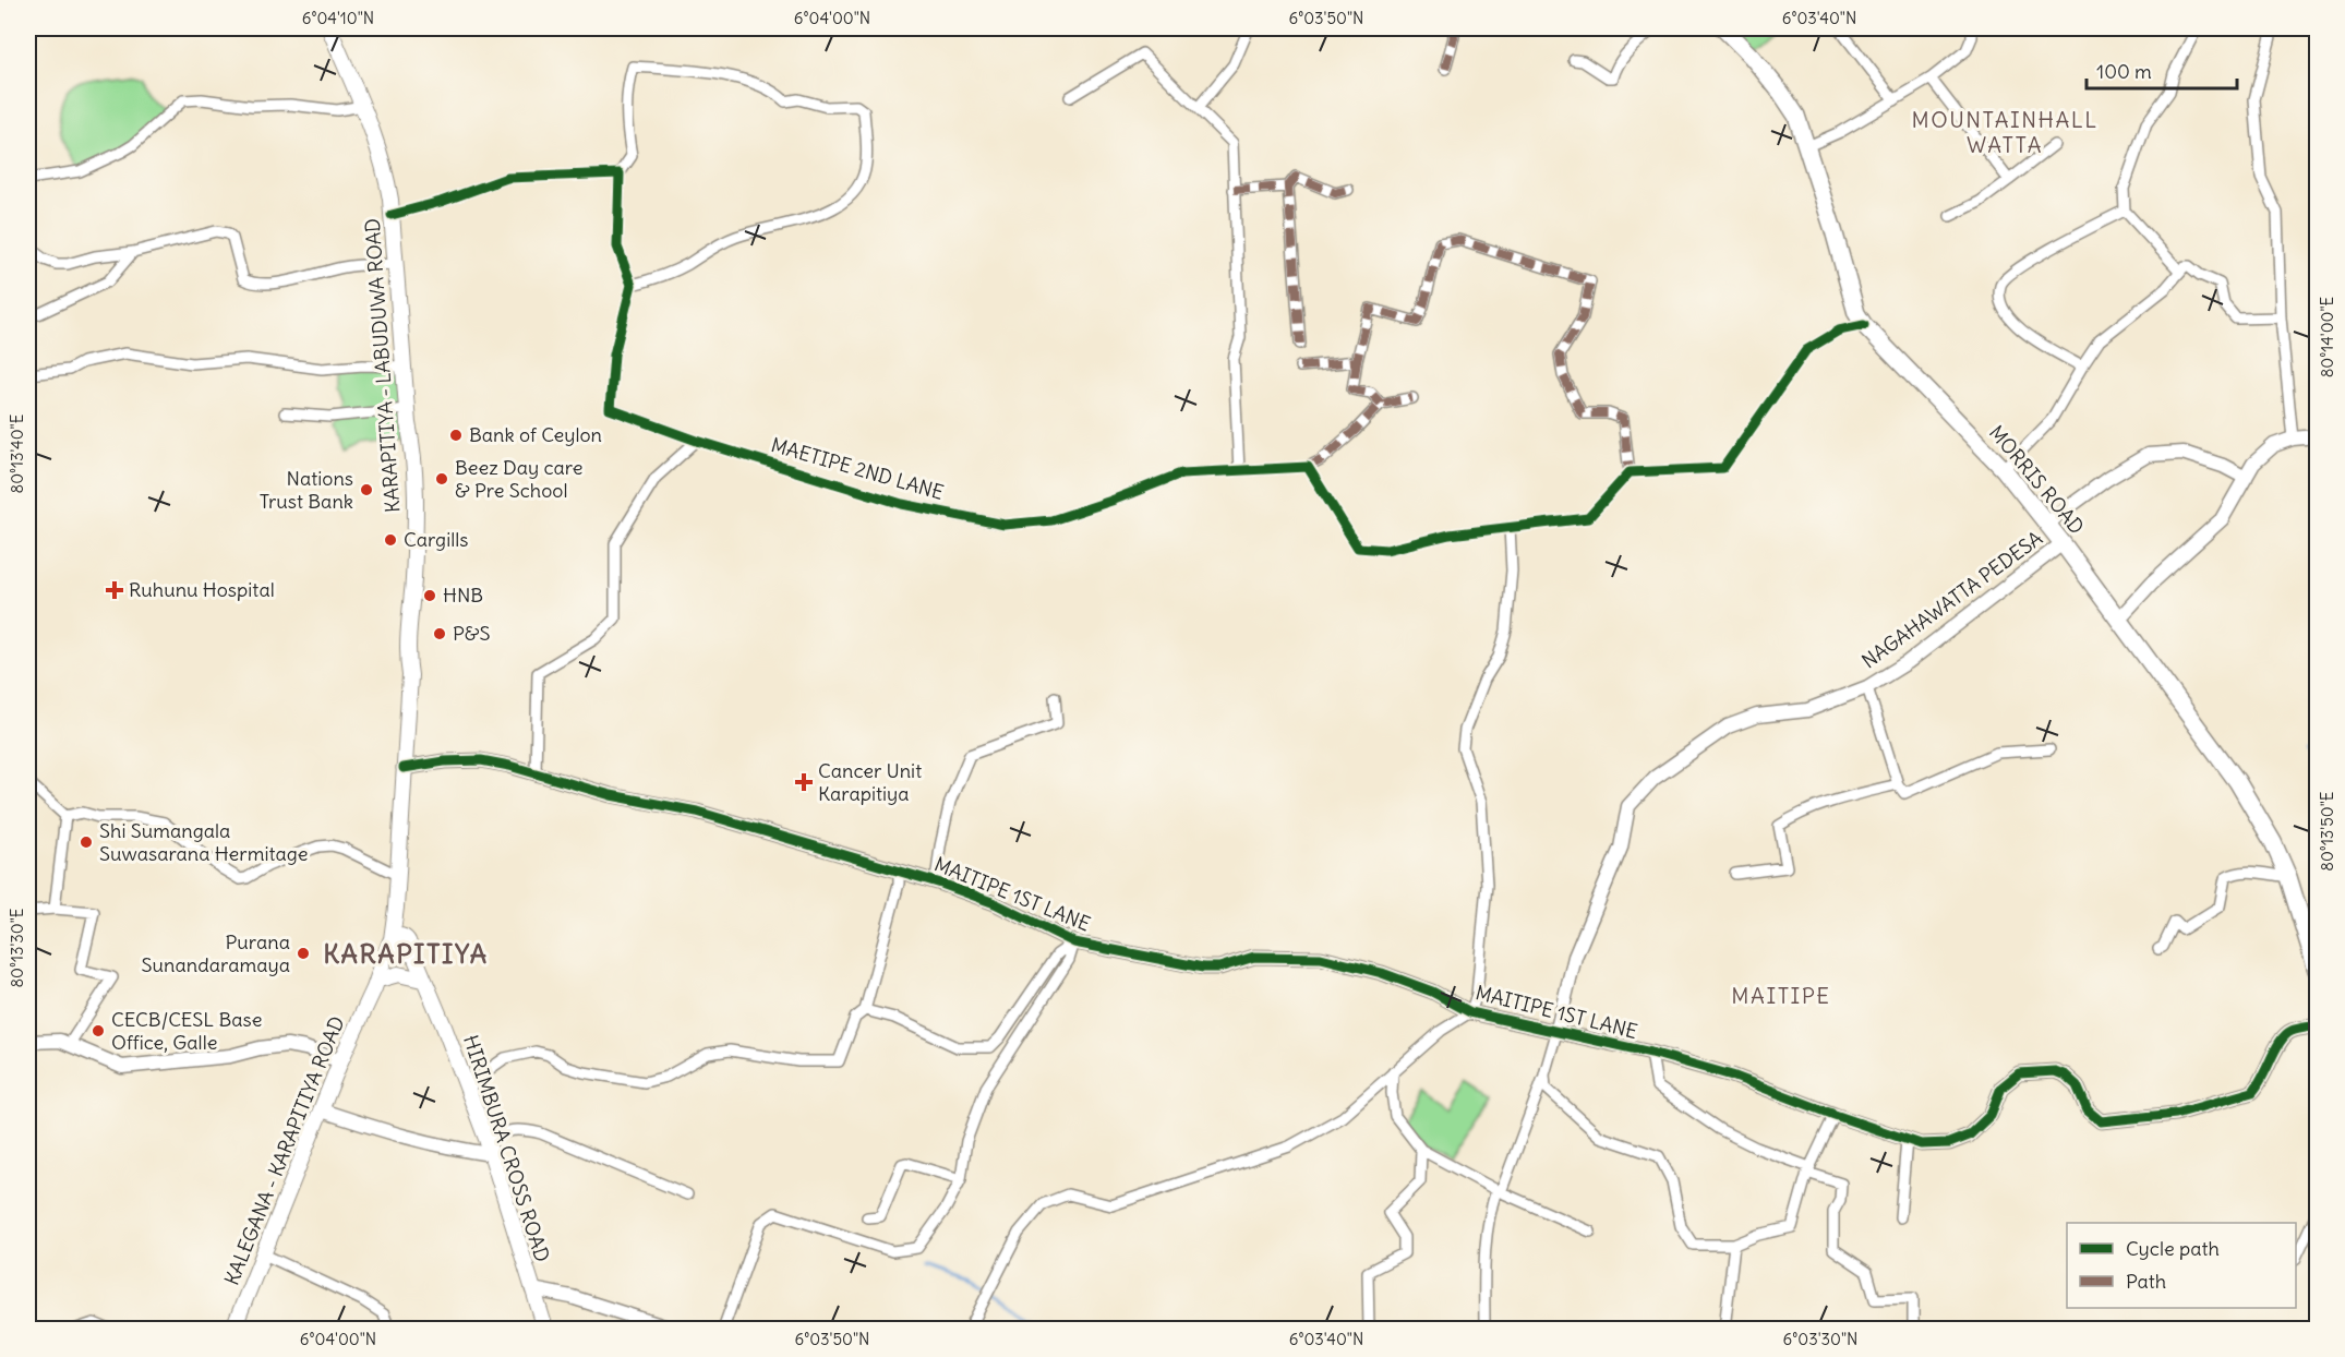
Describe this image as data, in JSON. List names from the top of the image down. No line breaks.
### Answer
{"streets":{"main road":["KARAPITIYA - LABUDUWA ROAD","MORRIS ROAD","HIRIMBURA CROSS ROAD","KALEGANA - KARAPITIYA ROAD"],"street":["MAETIPE 2ND LANE","NAGAHAWATTA PEDESA","MAITIPE 1ST LANE"]},"crossings":[["KARAPITIYA - LABUDUWA ROAD","MAITIPE 1ST LANE"],["KARAPITIYA - LABUDUWA ROAD","KALEGANA - KARAPITIYA ROAD"],["MORRIS ROAD","NAGAHAWATTA PEDESA"],["NAGAHAWATTA PEDESA","MAITIPE 1ST LANE"]],"districts":["MOUNTAINHALL WATTA","KARAPITIYA","MAITIPE"],"places":{"other":["Bank of Ceylon","Beez Day care & Pre School","Nations Trust Bank","Cargills","HNB","P&S","Shi Sumangala Suwasarana Hermitage","Purana Sunandaramaya","CECB/CESL Base Office, Galle"],"health":["Ruhunu Hospital","Cancer Unit Karapitiya"]},"legend":["Cycle path","Path"],"scale_bar":"100 m","coordinates":["6°04'10\"N","6°04'00\"N","6°03'50\"N","6°03'40\"N","80°14'00\"E","80°13'40\"E","80°13'50\"E","80°13'30\"E","6°03'30\"N"]}
